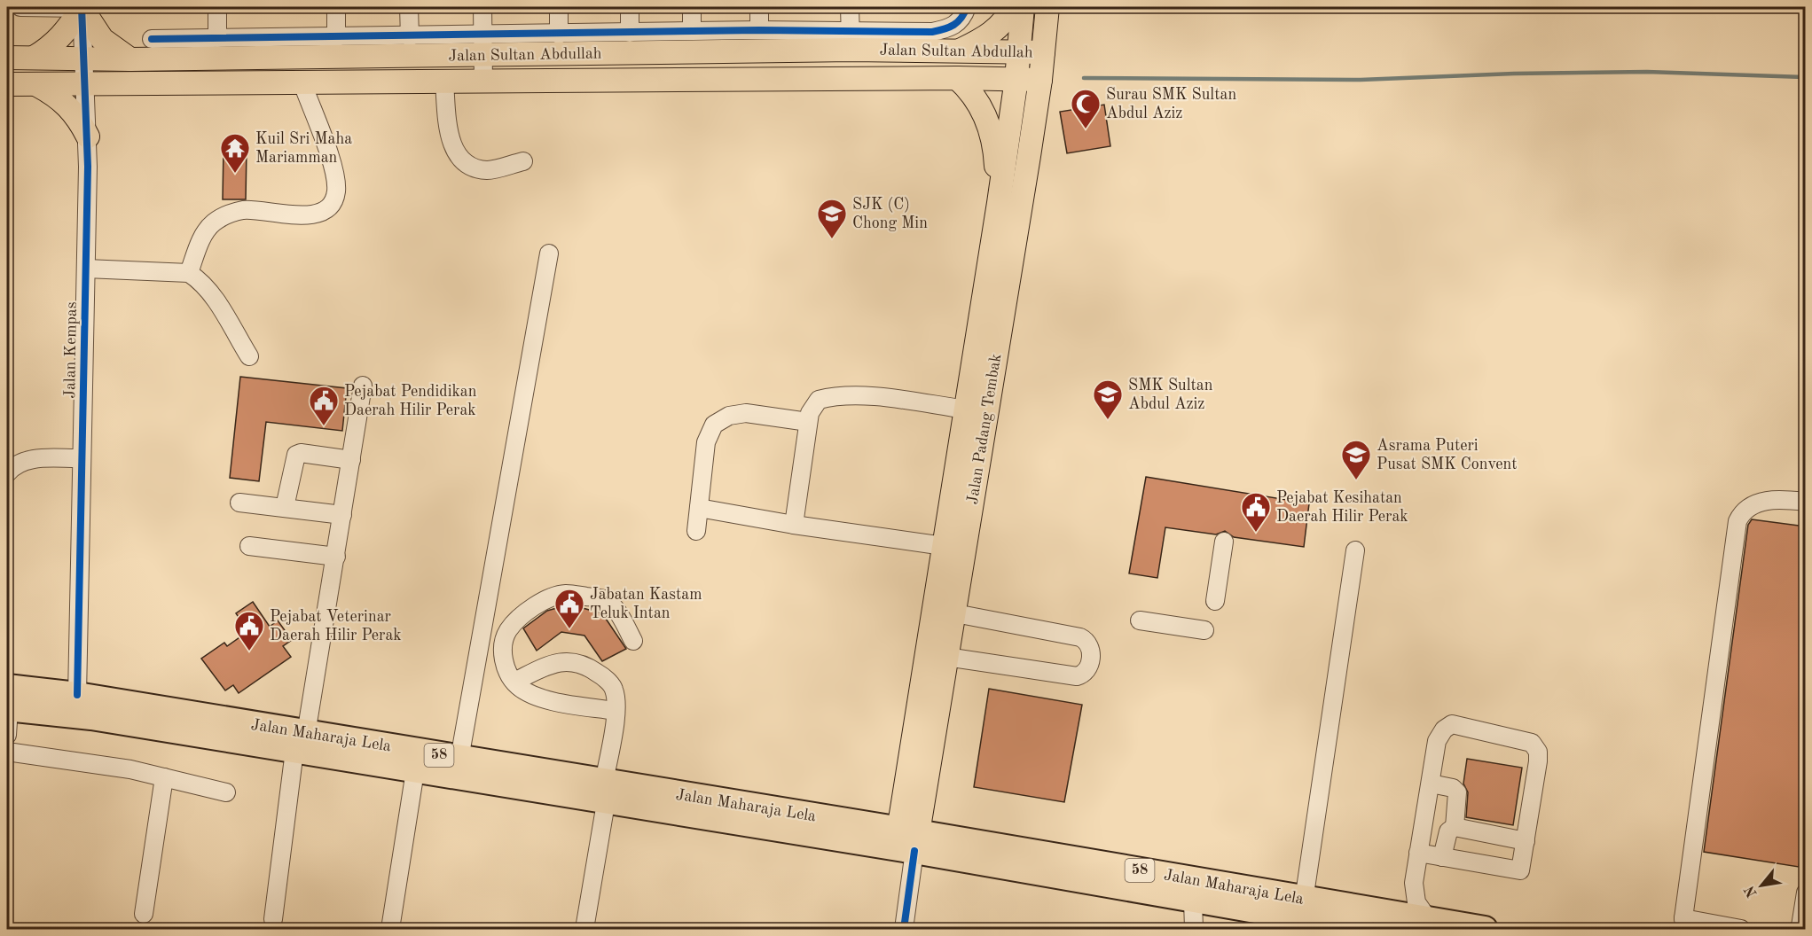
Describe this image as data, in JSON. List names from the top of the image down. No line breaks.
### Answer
{"streets":{"highway":["Jalan Maharaja Lela","58"],"main road":["Jalan Sultan Abdullah","Jalan Padang Tembak"],"street":["Jalan Kempas"]},"crossings":[["Jalan Sultan Abdullah","Jalan Kempas"],["Jalan Sultan Abdullah","Jalan Padang Tembak"],["Jalan Kempas","Jalan Maharaja Lela"],["Jalan Padang Tembak","Jalan Maharaja Lela"]],"places":{"mosque":["Surau SMK Sultan Abdul Aziz"],"temple":["Kuil Sri Maha Mariamman"],"school or university":["SJK (C) Chong Min","SMK Sultan Abdul Aziz","Asrama Puteri Pusat SMK Convent"],"public building":["Pejabat Pendidikan Daerah Hilir Perak","Pejabat Kesihatan Daerah Hilir Perak","Jabatan Kastam Teluk Intan","Pejabat Veterinar Daerah Hilir Perak"]},"north":"bottom left"}
